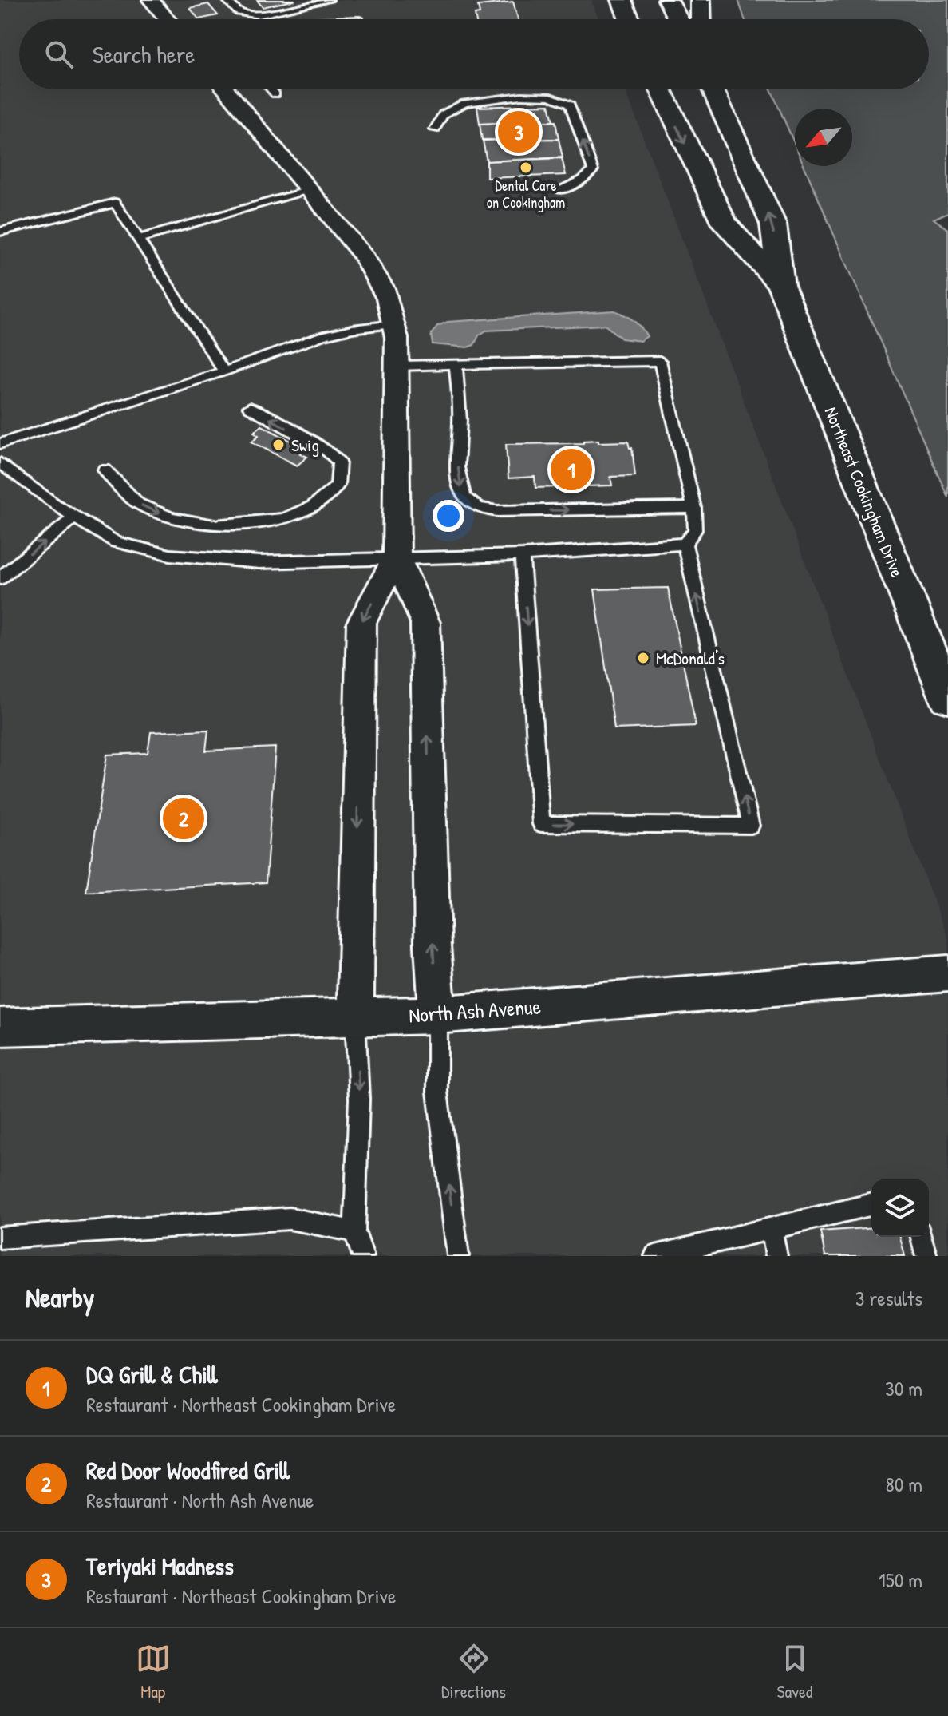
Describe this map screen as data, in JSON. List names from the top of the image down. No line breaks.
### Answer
{"streets":{"main road":["Northeast Cookingham Drive"],"street":["North Ash Avenue"]},"places":["Dental Care on Cookingham","Swig","McDonald's"],"north":"bottom left","page":{"search":"Search here","pins":["3","1","2"],"heading":["Nearby","3 results"],"list":[{"mark":"1","name":"DQ Grill & Chill","note":"Restaurant · Northeast Cookingham Drive","value":"30 m"},{"mark":"2","name":"Red Door Woodfired Grill","note":"Restaurant · North Ash Avenue","value":"80 m"},{"mark":"3","name":"Teriyaki Madness","note":"Restaurant · Northeast Cookingham Drive","value":"150 m"}],"nav":["Map","Directions","Saved"]}}
